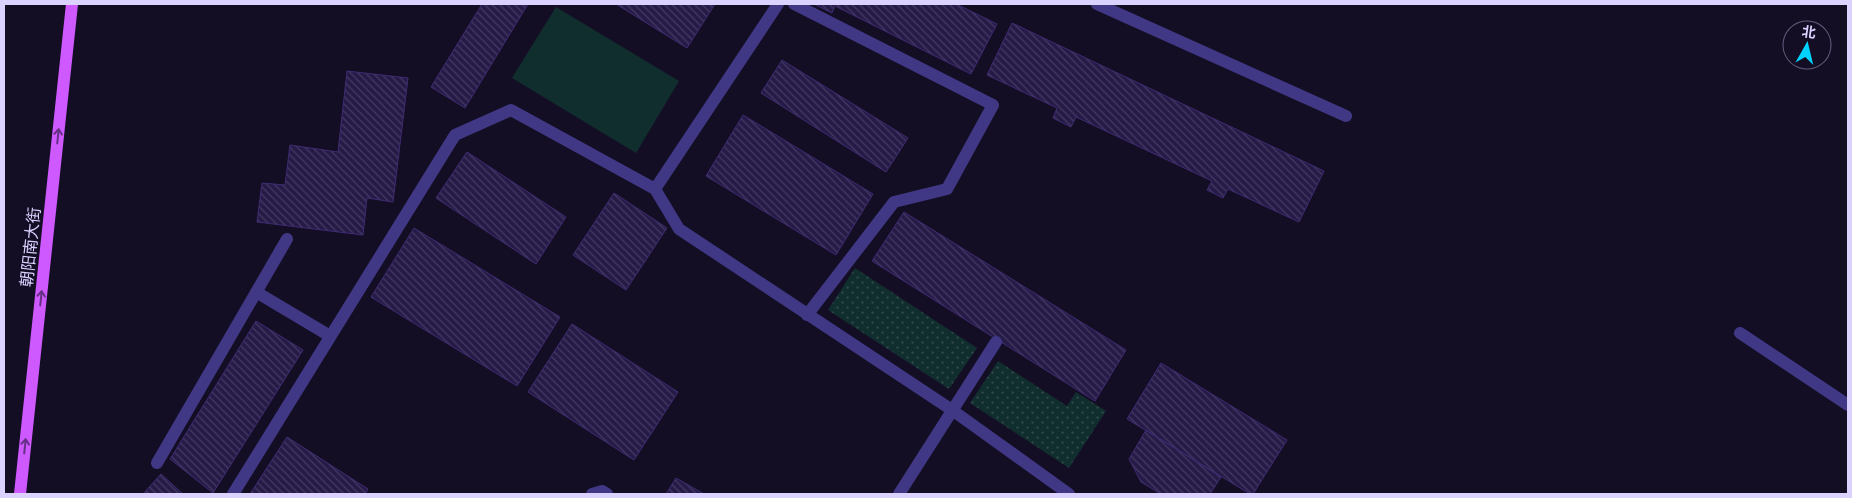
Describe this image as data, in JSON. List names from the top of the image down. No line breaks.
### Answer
{"streets":{"main road":["朝阳南大街"]},"one_way":["朝阳南大街"],"north":"top"}
